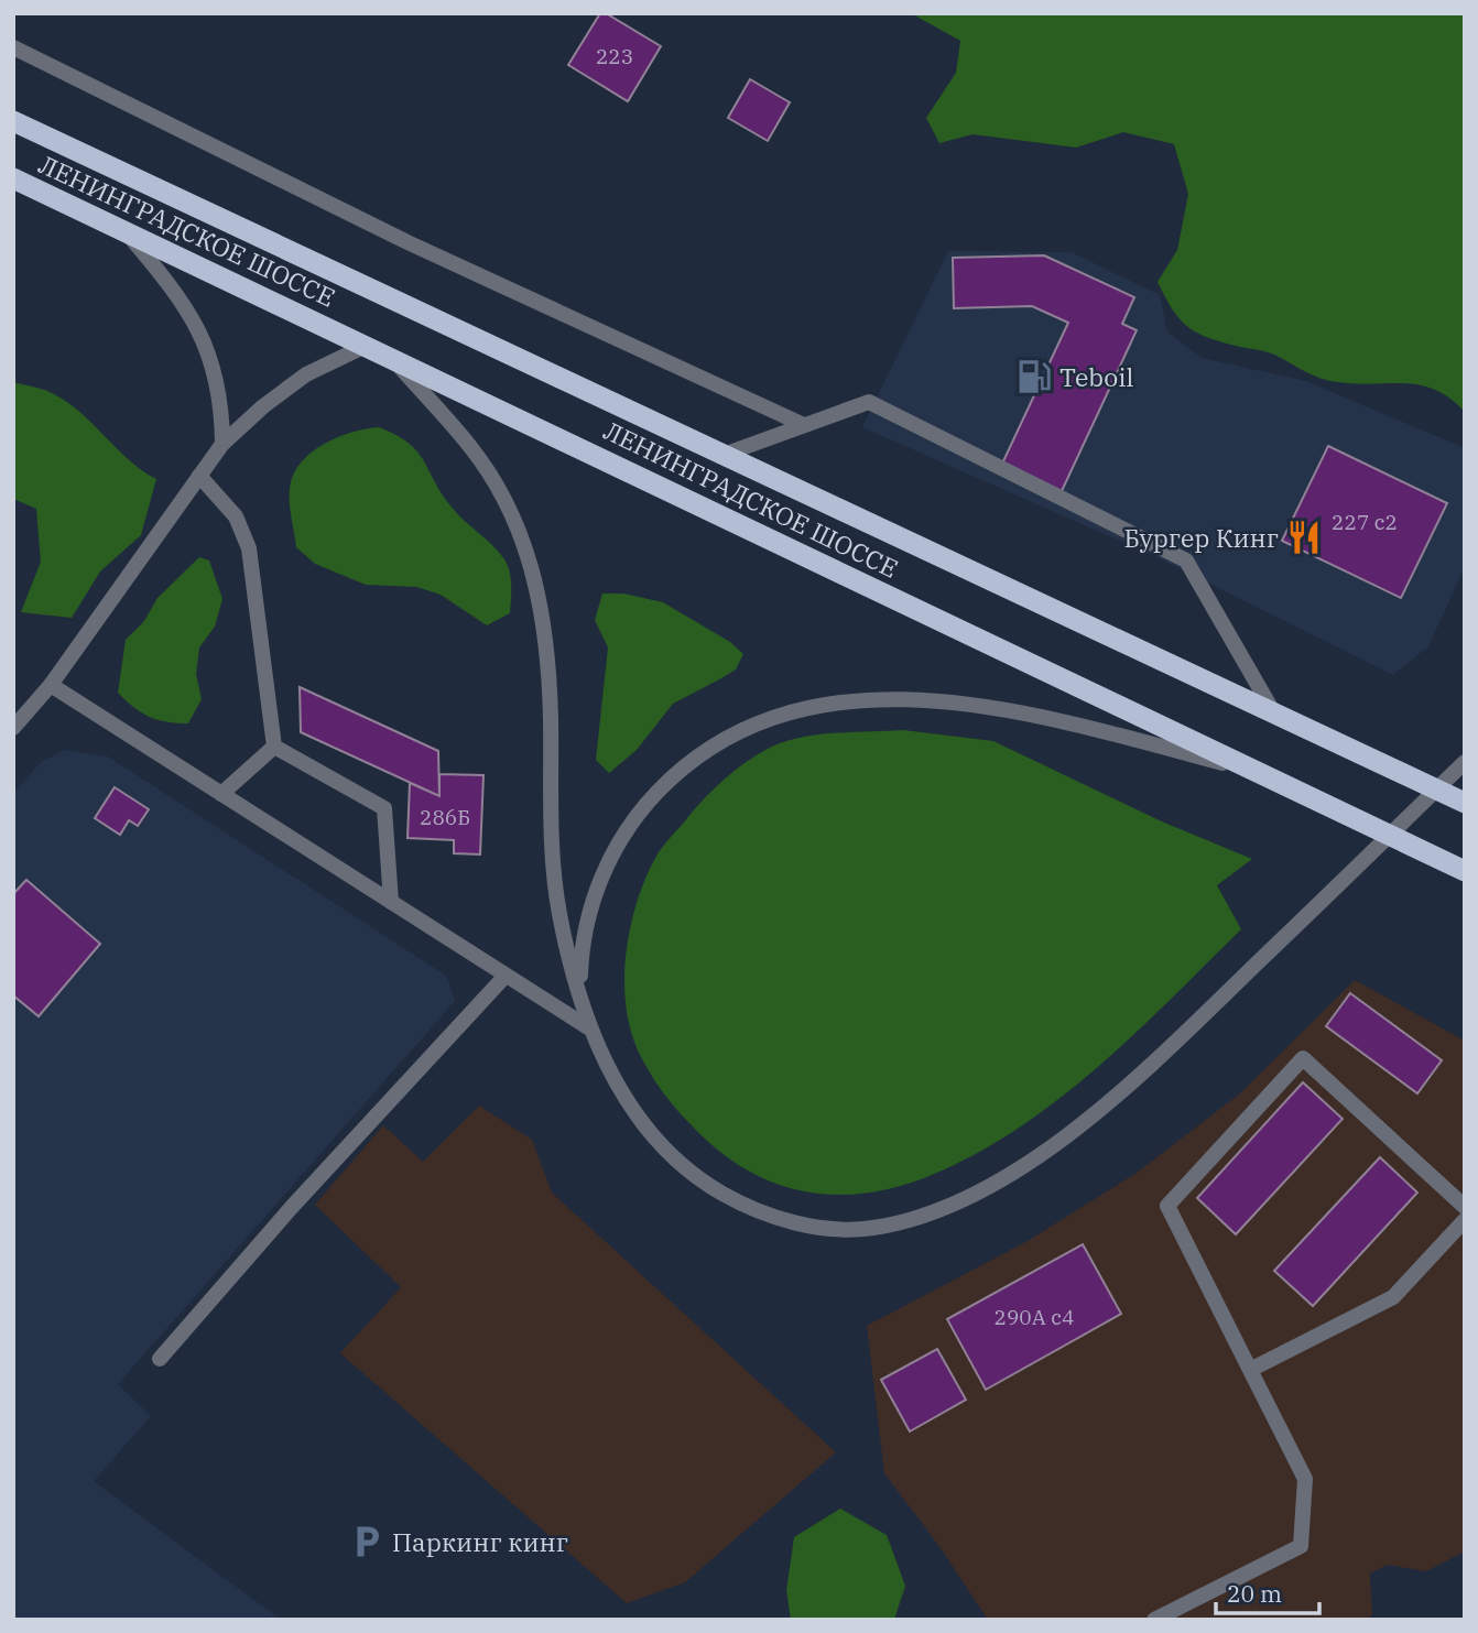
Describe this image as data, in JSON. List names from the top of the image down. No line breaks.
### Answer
{"streets":{"highway":["ЛЕНИНГРАДСКОЕ ШОССЕ"]},"places":{"fuel station":["Teboil"],"restaurant":["Бургер Кинг"],"parking":["Паркинг кинг"]},"house_numbers":["223","227 с2","286Б","290А с4"],"scale_bar":"20 m"}
